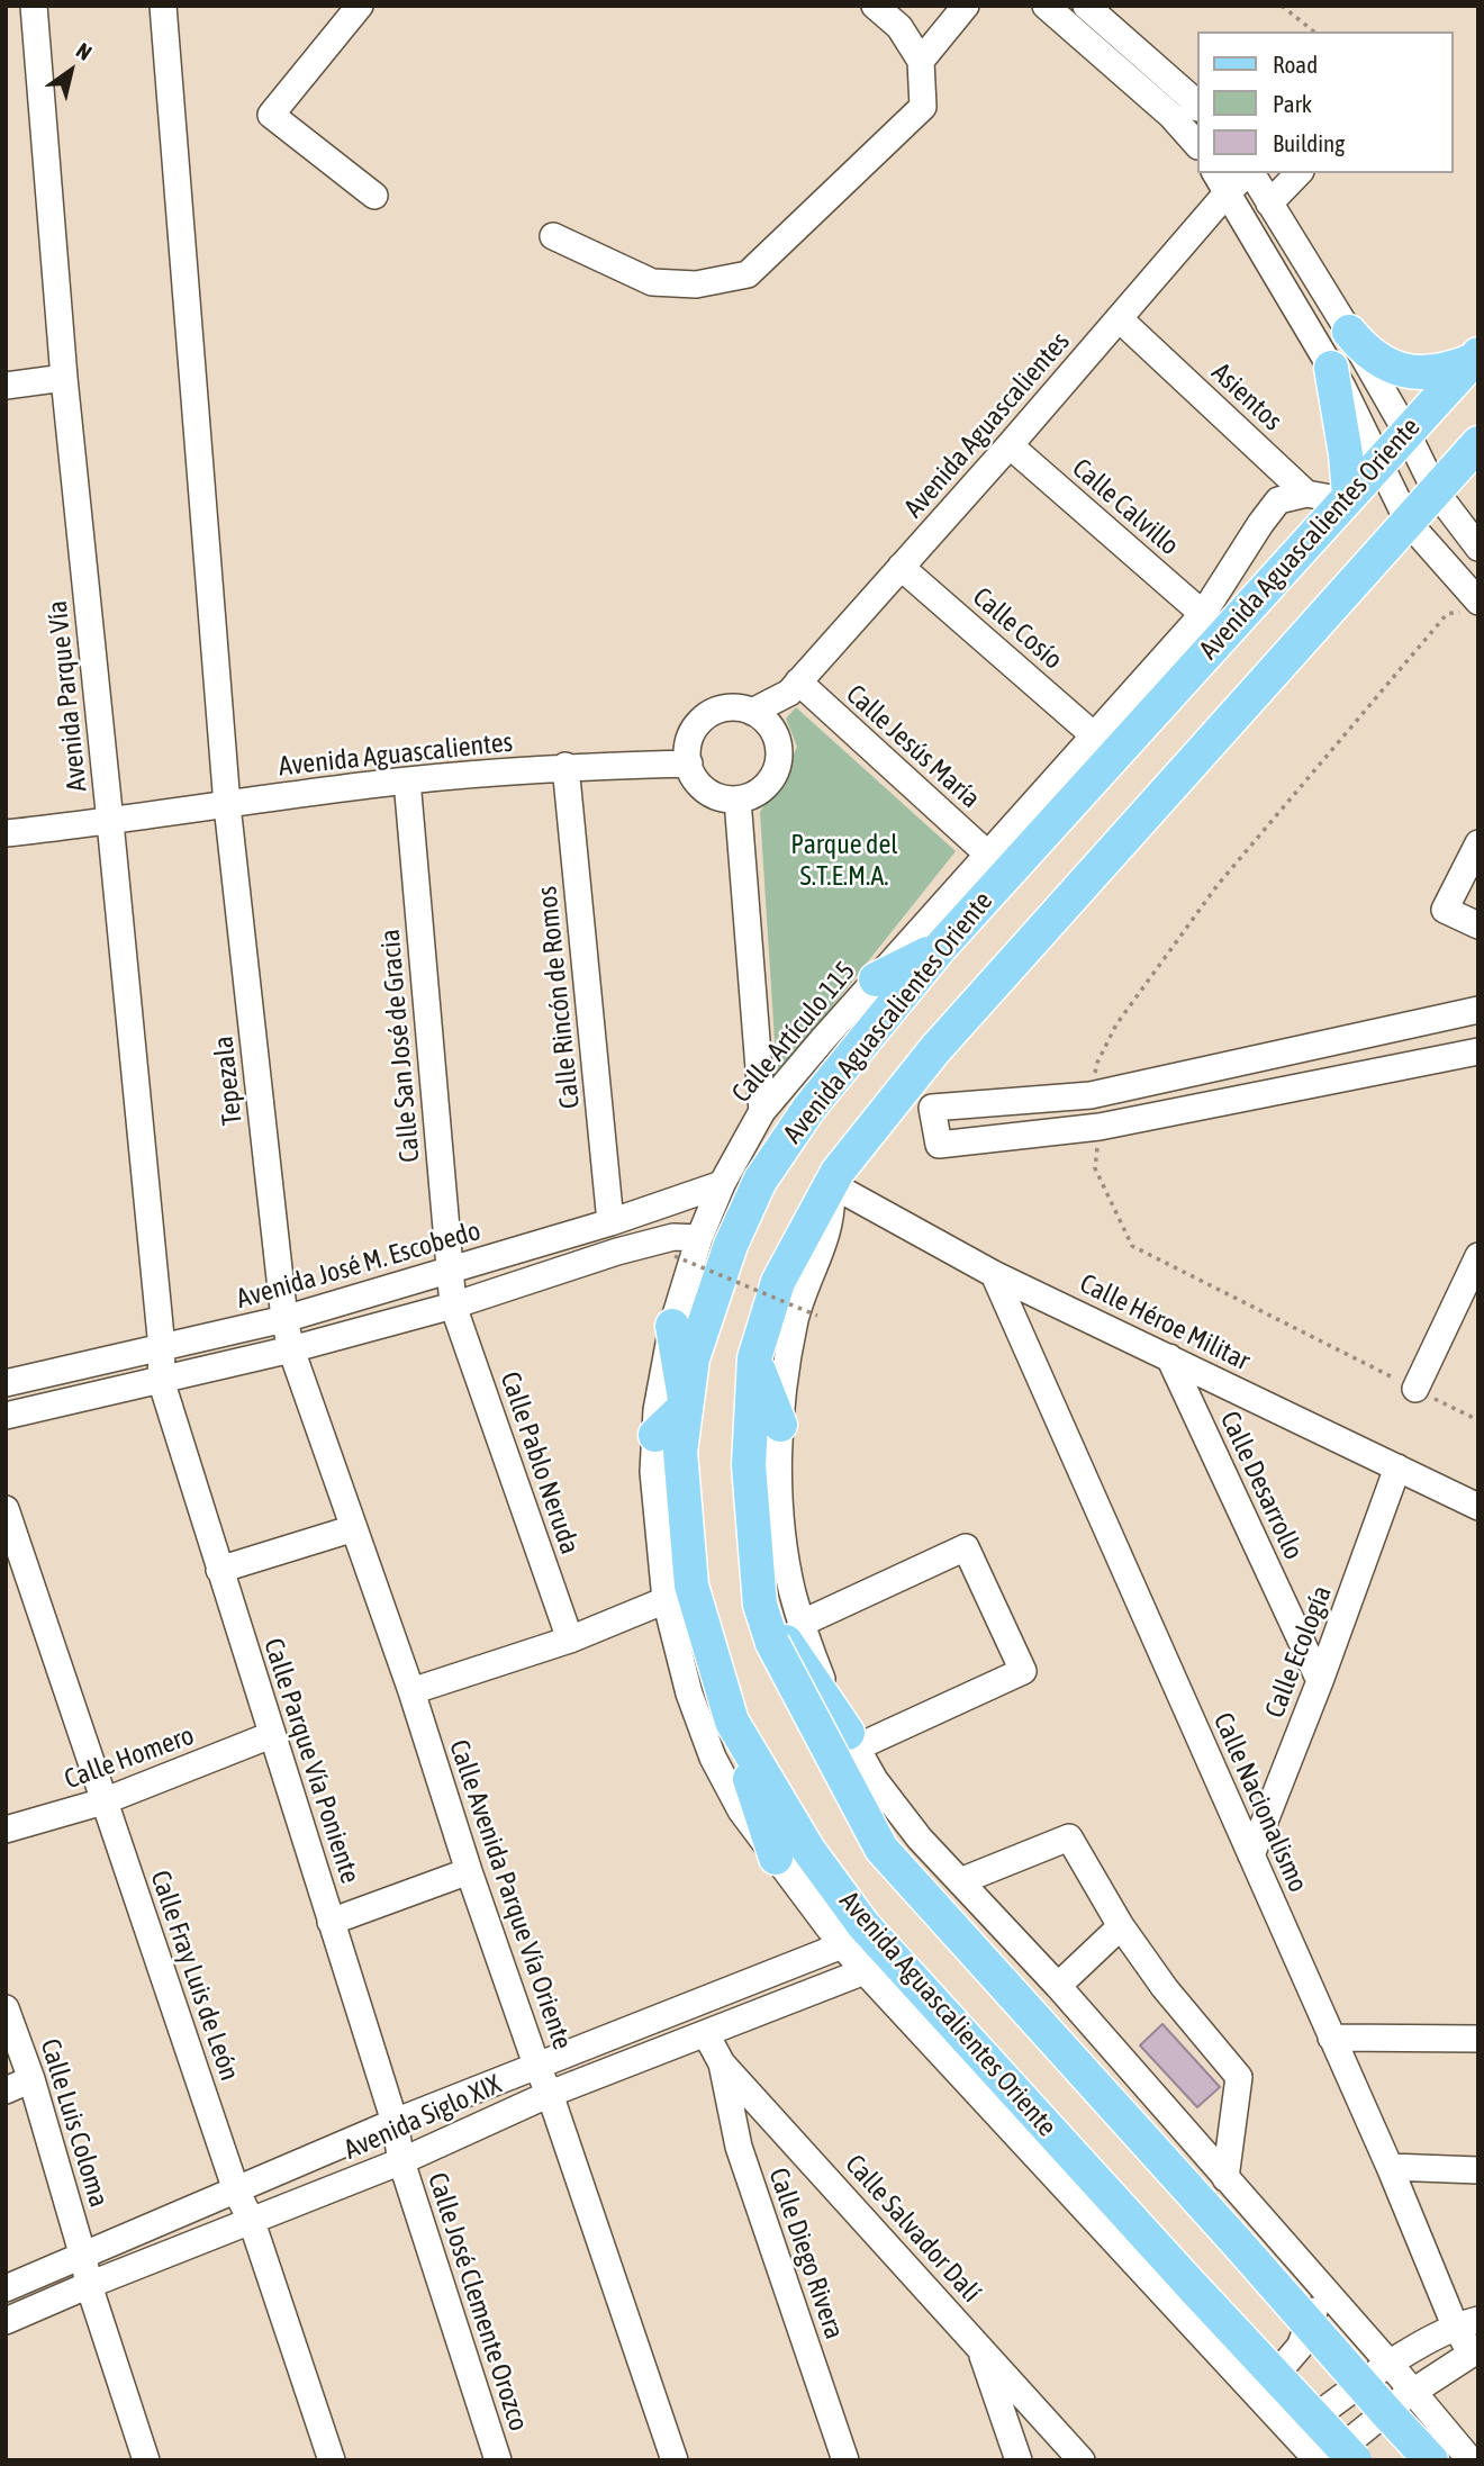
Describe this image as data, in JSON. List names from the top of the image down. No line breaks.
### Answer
{"streets":{"main road":["Avenida Aguascalientes Oriente"],"street":["Asientos","Avenida Aguascalientes","Calle Calvillo","Calle Cosío","Avenida Parque Vía","Calle Jesús María","Calle Rincón de Romos","Calle Artículo 115","Calle San José de Gracia","Tepezala","Avenida José M. Escobedo","Calle Héroe Militar","Calle Pablo Neruda","Calle Desarrollo","Calle Ecología","Calle Homero","Calle Parque Vía Poniente","Calle Nacionalismo","Calle Avenida Parque Vía Oriente","Calle Fray Luis de León","Avenida Siglo XIX","Calle Luis Coloma","Calle Salvador Dalí","Calle Diego Rivera","Calle José Clemente Orozco"]},"crossings":[["Asientos","Avenida Aguascalientes"],["Asientos","Calle Artículo 115"],["Avenida Aguascalientes","Calle Calvillo"],["Avenida Aguascalientes","Calle Cosío"],["Avenida Aguascalientes","Avenida Parque Vía"],["Avenida Aguascalientes","Calle Jesús María"],["Avenida Aguascalientes","Calle Rincón de Romos"],["Avenida Aguascalientes","Calle San José de Gracia"],["Avenida Aguascalientes","Tepezala"],["Calle Calvillo","Calle Artículo 115"],["Avenida Aguascalientes Oriente","Calle Artículo 115"],["Avenida Aguascalientes Oriente","Calle Héroe Militar"],["Avenida Aguascalientes Oriente","Avenida Siglo XIX"],["Calle Cosío","Calle Artículo 115"],["Avenida Parque Vía","Avenida José M. Escobedo"],["Avenida Parque Vía","Calle Parque Vía Poniente"],["Calle Jesús María","Calle Artículo 115"],["Calle Rincón de Romos","Avenida José M. Escobedo"],["Calle Artículo 115","Avenida José M. Escobedo"],["Calle Artículo 115","Avenida Siglo XIX"],["Calle San José de Gracia","Avenida José M. Escobedo"],["Calle San José de Gracia","Calle Pablo Neruda"],["Tepezala","Avenida José M. Escobedo"],["Tepezala","Calle Avenida Parque Vía Oriente"],["Calle Héroe Militar","Calle Desarrollo"],["Calle Héroe Militar","Calle Ecología"],["Calle Héroe Militar","Calle Nacionalismo"],["Calle Desarrollo","Calle Ecología"],["Calle Ecología","Calle Nacionalismo"],["Calle Homero","Calle Parque Vía Poniente"],["Calle Homero","Calle Fray Luis de León"],["Calle Parque Vía Poniente","Avenida Siglo XIX"],["Calle Parque Vía Poniente","Calle José Clemente Orozco"],["Calle Avenida Parque Vía Oriente","Avenida Siglo XIX"],["Calle Fray Luis de León","Avenida Siglo XIX"],["Avenida Siglo XIX","Calle Luis Coloma"],["Avenida Siglo XIX","Calle Salvador Dalí"],["Avenida Siglo XIX","Calle José Clemente Orozco"],["Calle Salvador Dalí","Calle Diego Rivera"]],"parks":["Parque del S.T.E.M.A."],"legend":["Road","Park","Building"],"north":"top right"}
